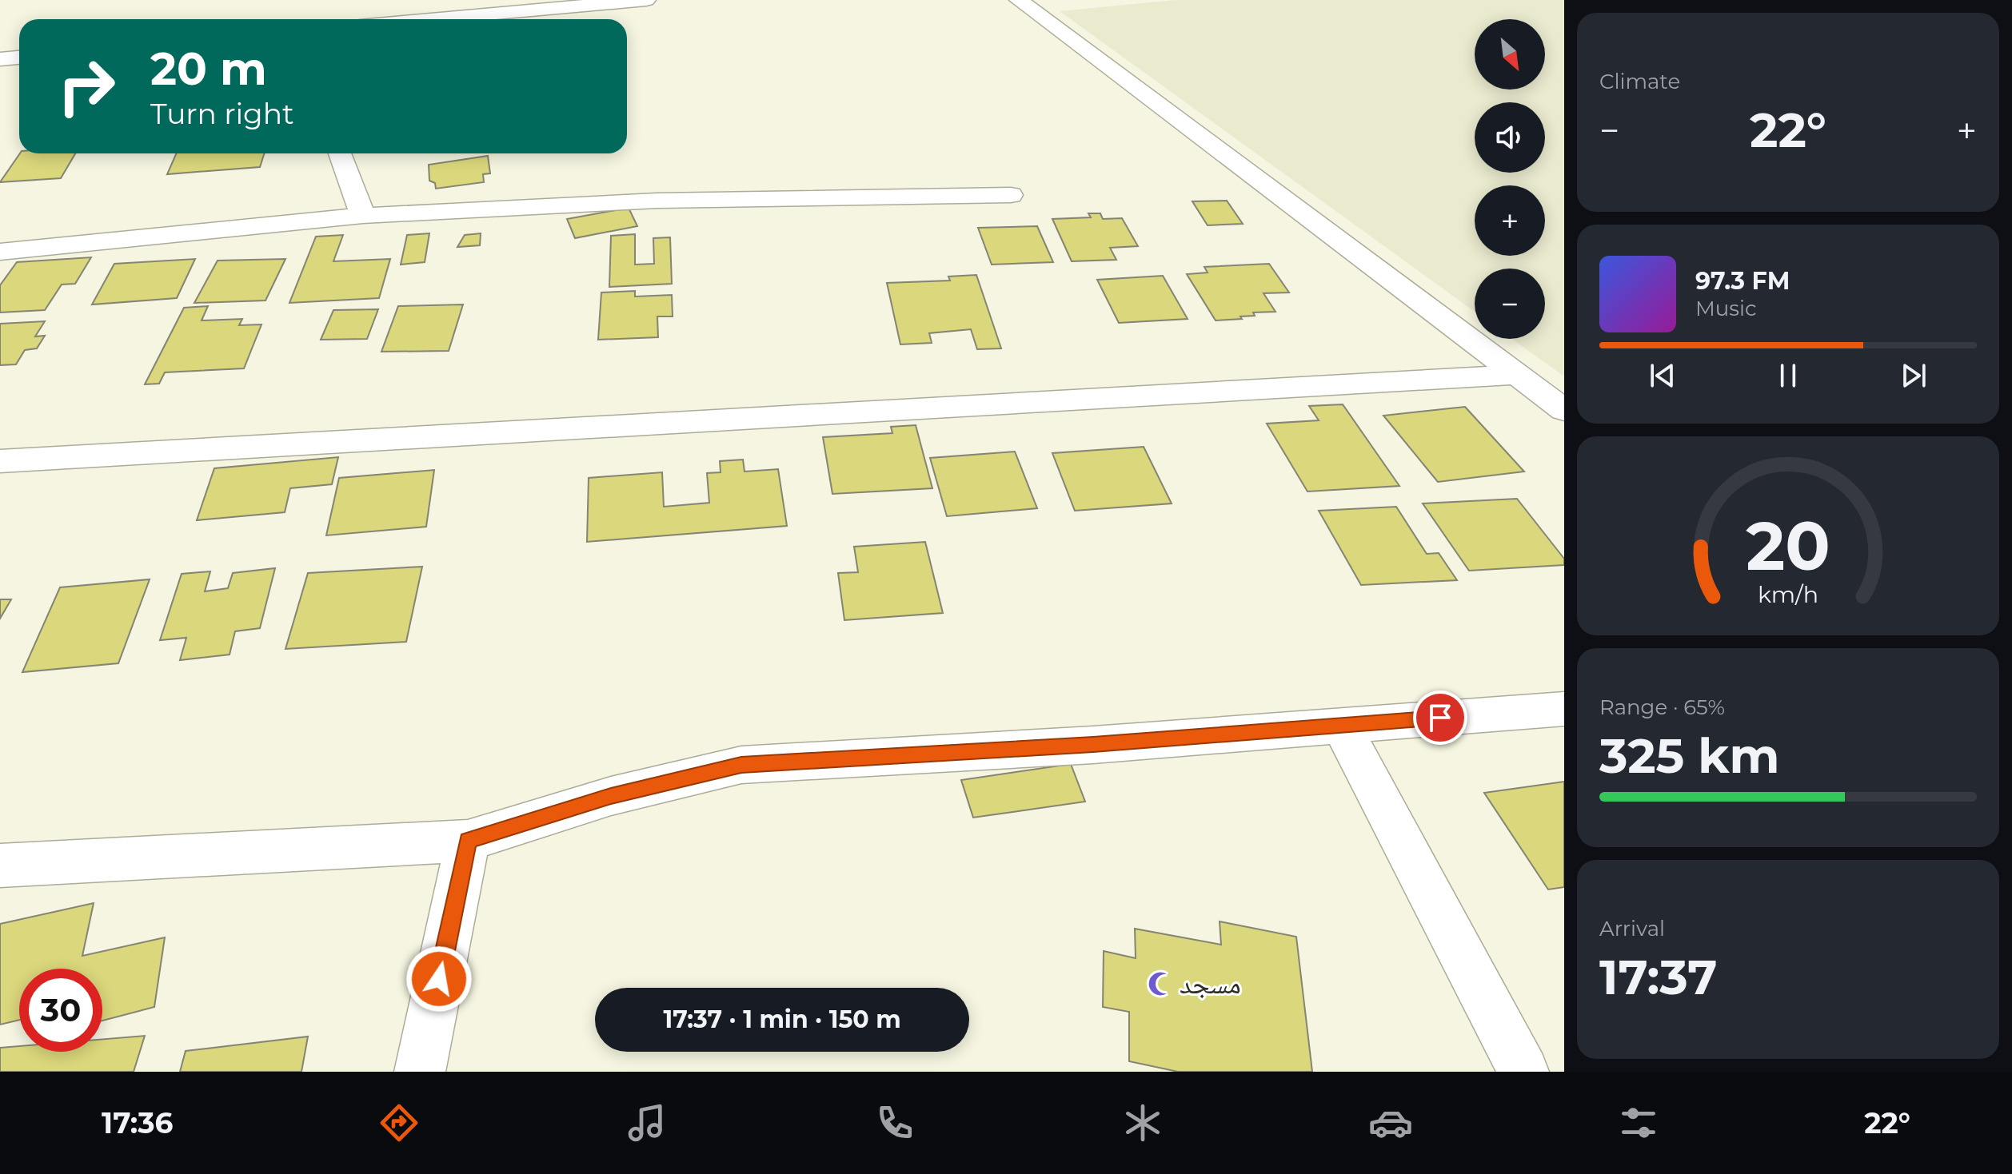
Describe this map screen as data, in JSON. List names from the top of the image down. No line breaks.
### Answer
{"places":{"mosque":["مسجد"]},"north":"bottom right","page":{"tile":["Climate",["Range · 65%","325 km"],["Arrival","17:37"]],"map_buttons":["+","−"],"turn":["20 m","Turn right"],"heat":["−","22°","+"],"song":["97.3 FM","Music"],"limit":"30","trip":"17:37 · 1 min · 150 m","tabs":["17:36","22°"],"gauge":["20","km/h"]}}
